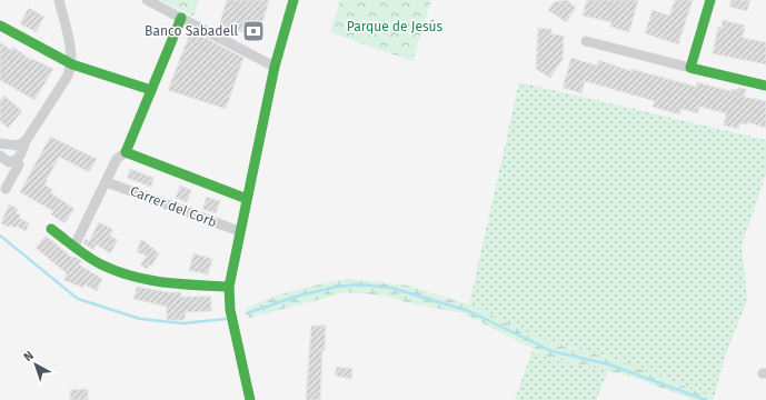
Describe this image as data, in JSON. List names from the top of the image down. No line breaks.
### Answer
{"streets":{"street":["Carrer del Corb"]},"parks":["Parque de Jesús"],"places":{"bank":["Banco Sabadell"]},"north":"top left"}
